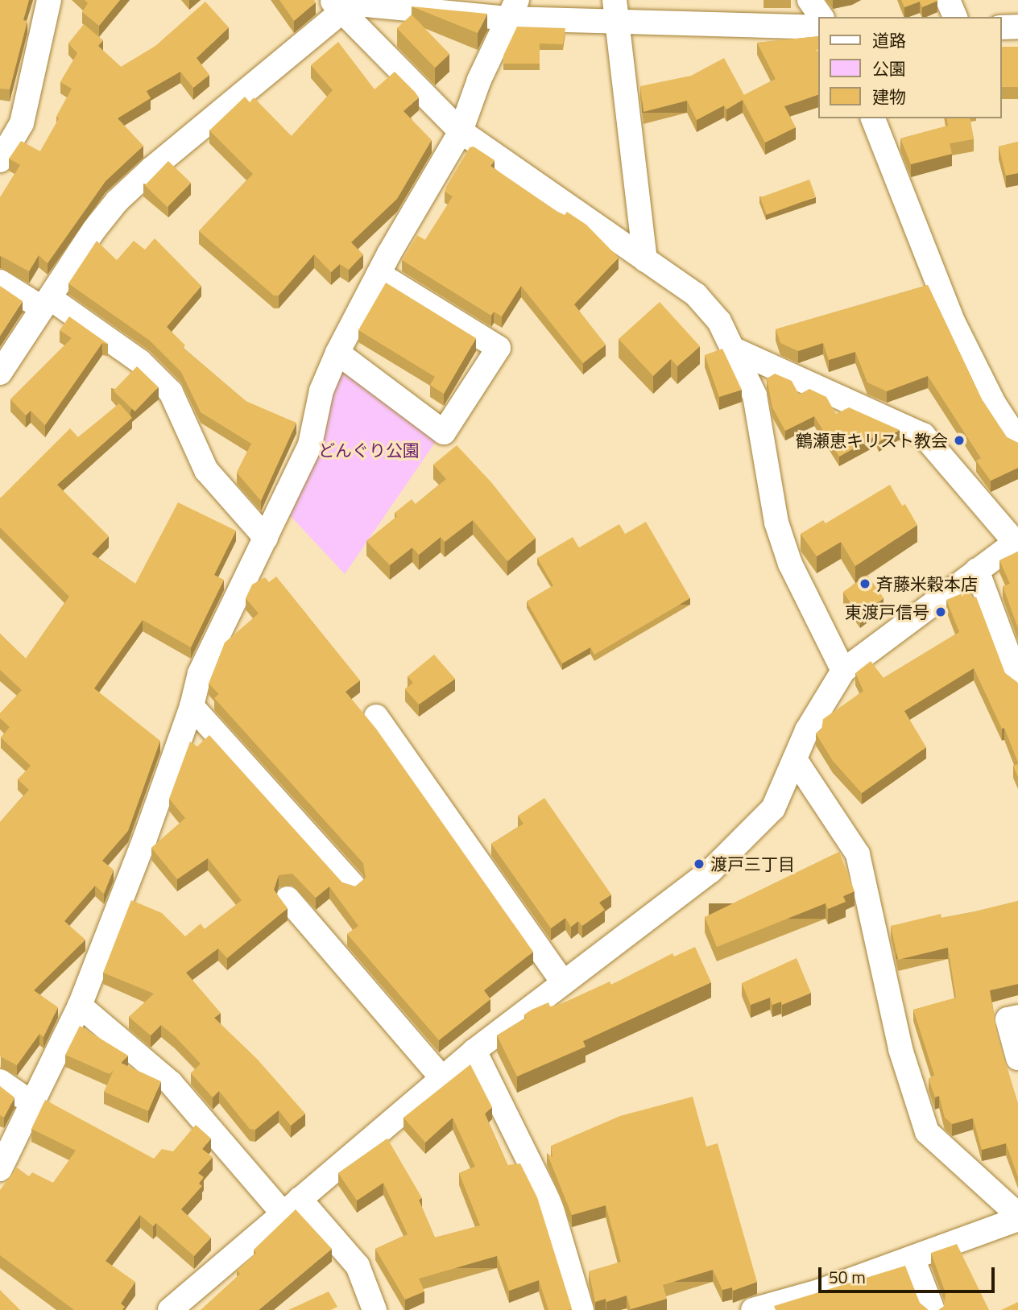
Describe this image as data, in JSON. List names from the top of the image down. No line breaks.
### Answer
{"parks":["どんぐり公園"],"places":["鶴瀬恵キリスト教会","斉藤米穀本店","東渡戸信号","渡戸三丁目"],"legend":["道路","公園","建物"],"scale_bar":"50 m"}
